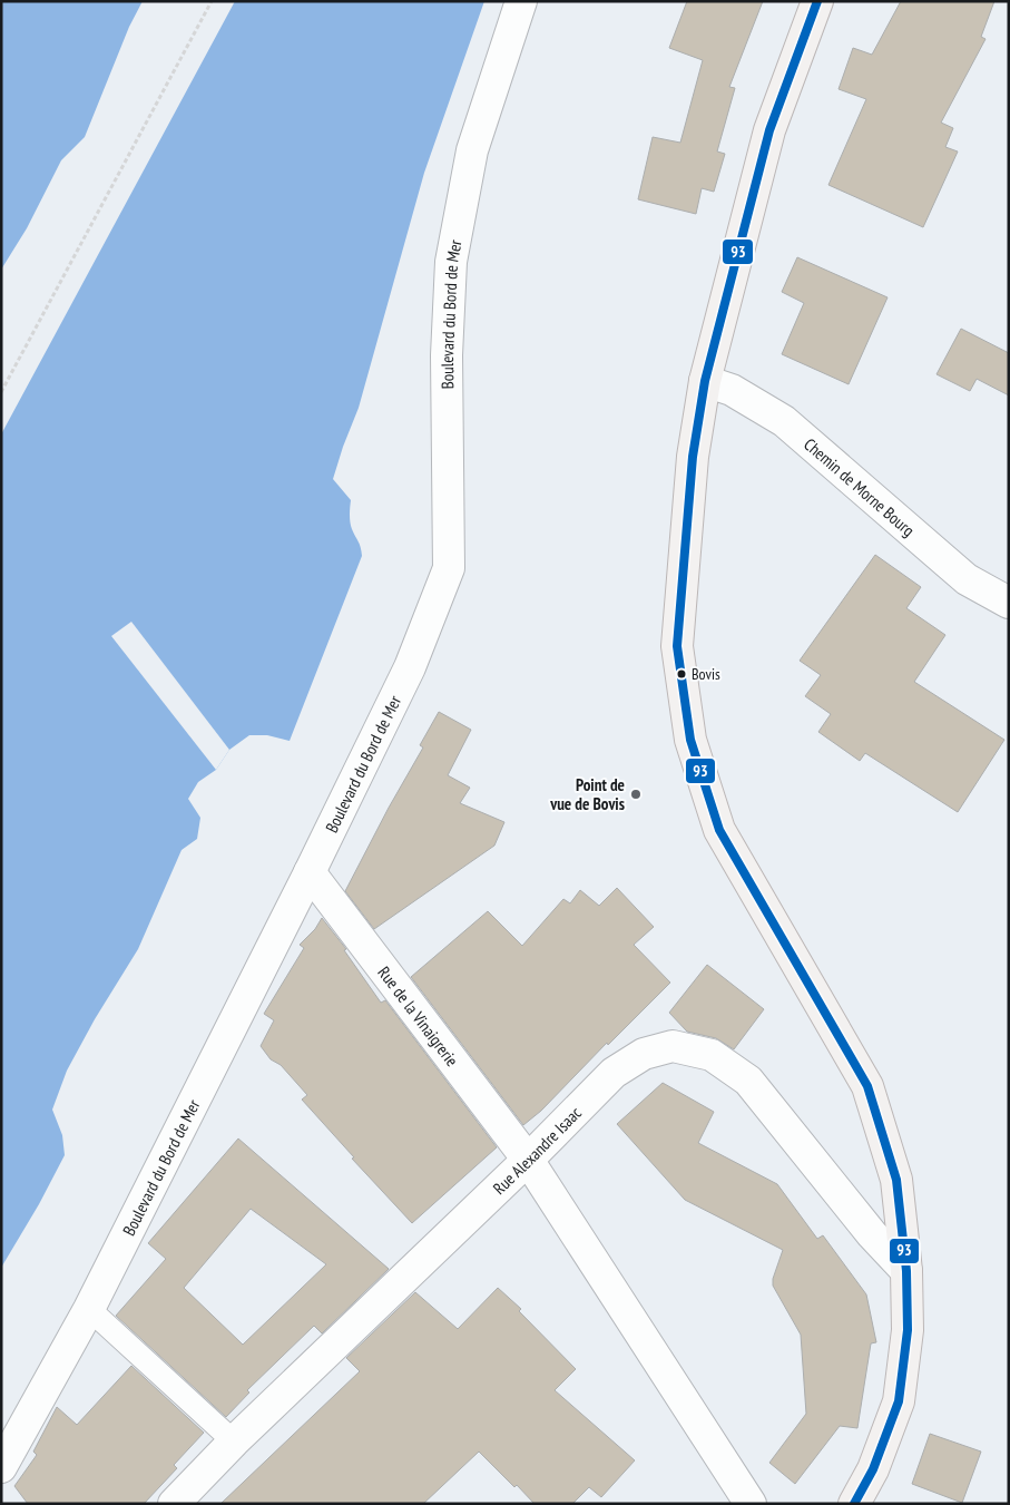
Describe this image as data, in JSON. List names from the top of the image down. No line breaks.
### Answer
{"streets":{"street":["Boulevard du Bord de Mer","Chemin de Morne Bourg","Rue de la Vinaigrerie","Rue Alexandre Isaac"]},"crossings":[["Boulevard du Bord de Mer","Rue de la Vinaigrerie"],["Rue de la Vinaigrerie","Rue Alexandre Isaac"]],"places":["Bovis","Point de vue de Bovis"],"lines":["transit line 93"]}
